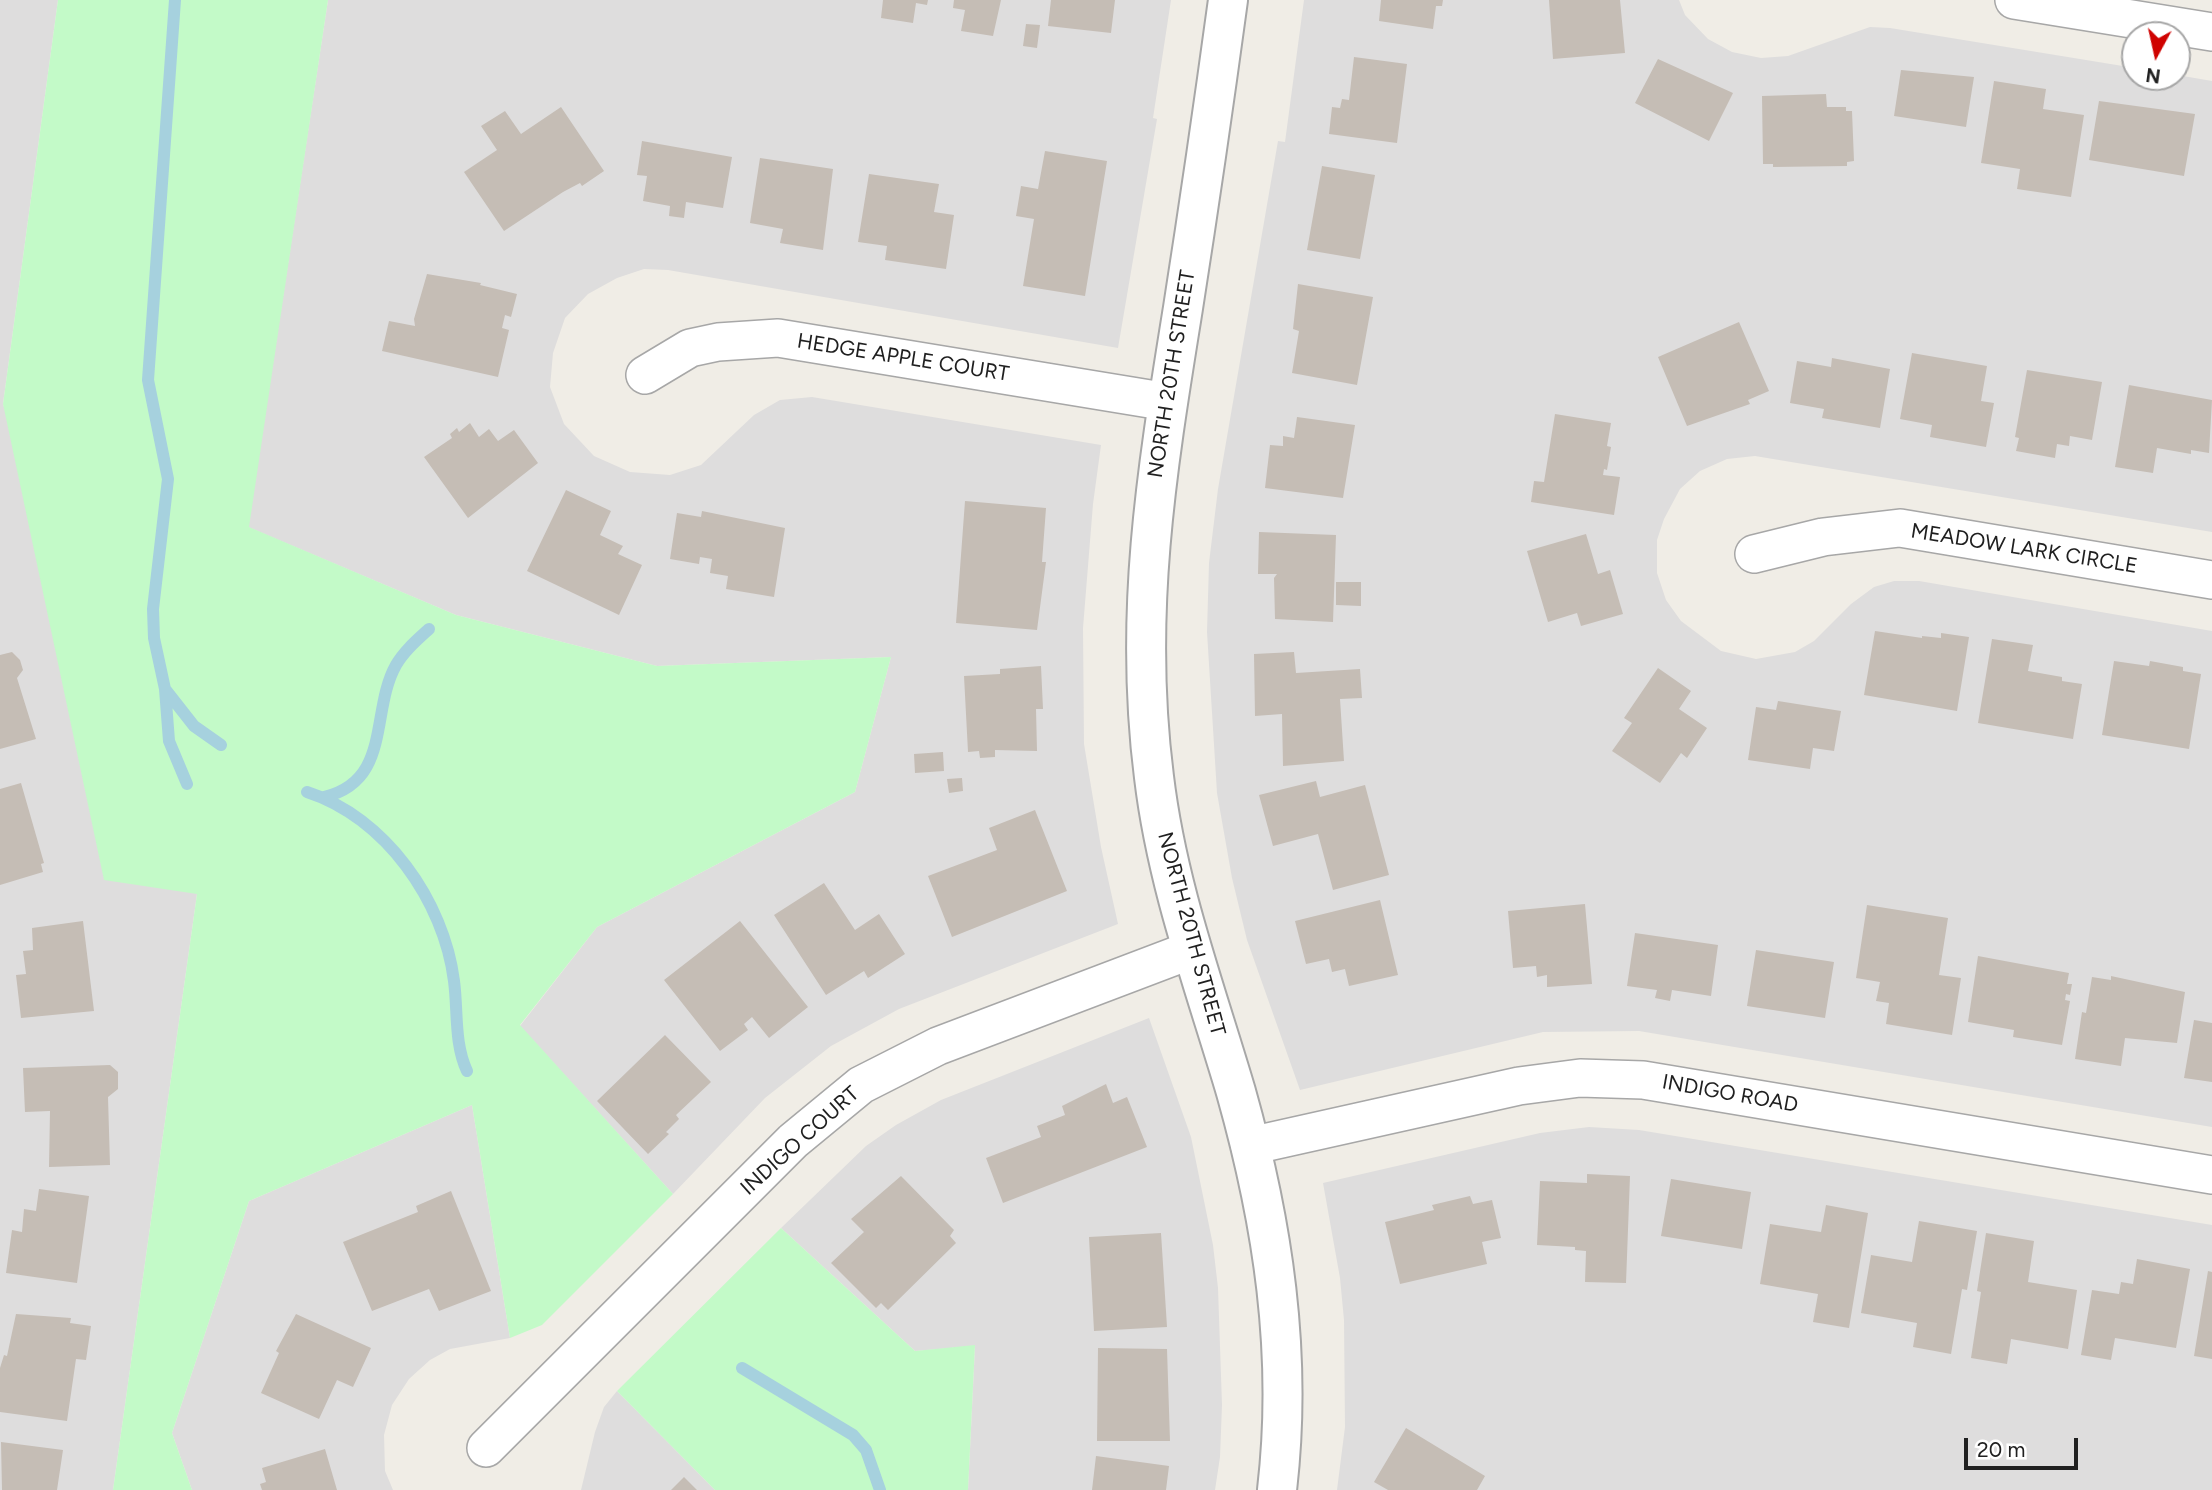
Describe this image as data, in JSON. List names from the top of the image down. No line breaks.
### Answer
{"streets":{"street":["HEDGE APPLE COURT","NORTH 20TH STREET","MEADOW LARK CIRCLE","INDIGO ROAD","INDIGO COURT"]},"crossings":[["HEDGE APPLE COURT","NORTH 20TH STREET"],["NORTH 20TH STREET","INDIGO ROAD"],["NORTH 20TH STREET","INDIGO COURT"]],"scale_bar":"20 m","north":"bottom"}
